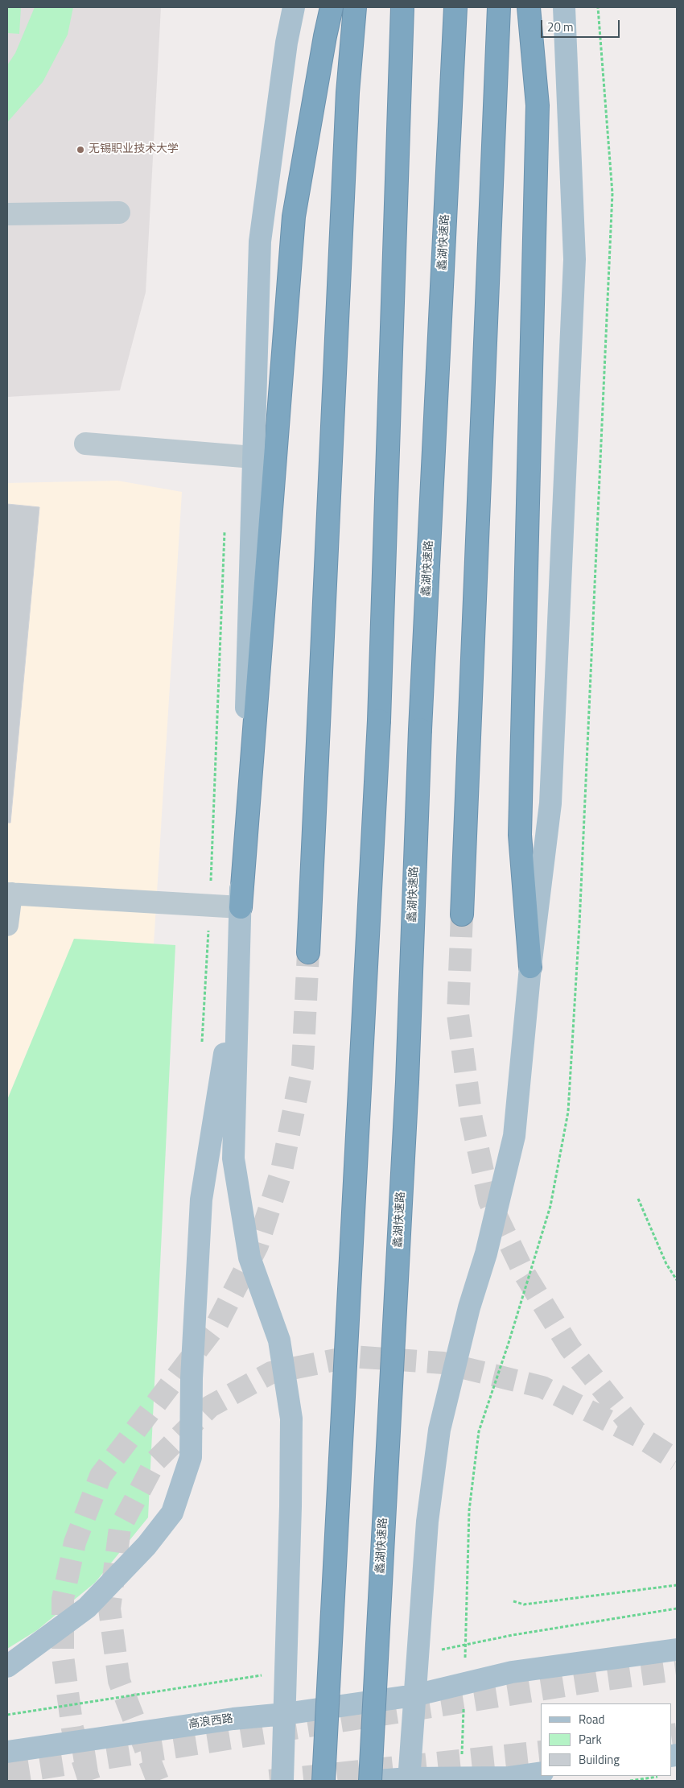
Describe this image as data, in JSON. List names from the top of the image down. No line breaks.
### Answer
{"streets":{"highway":["蠡湖快速路"],"main road":["高浪西路"]},"places":["无锡职业技术大学"],"legend":["Road","Park","Building"],"scale_bar":"20 m"}
